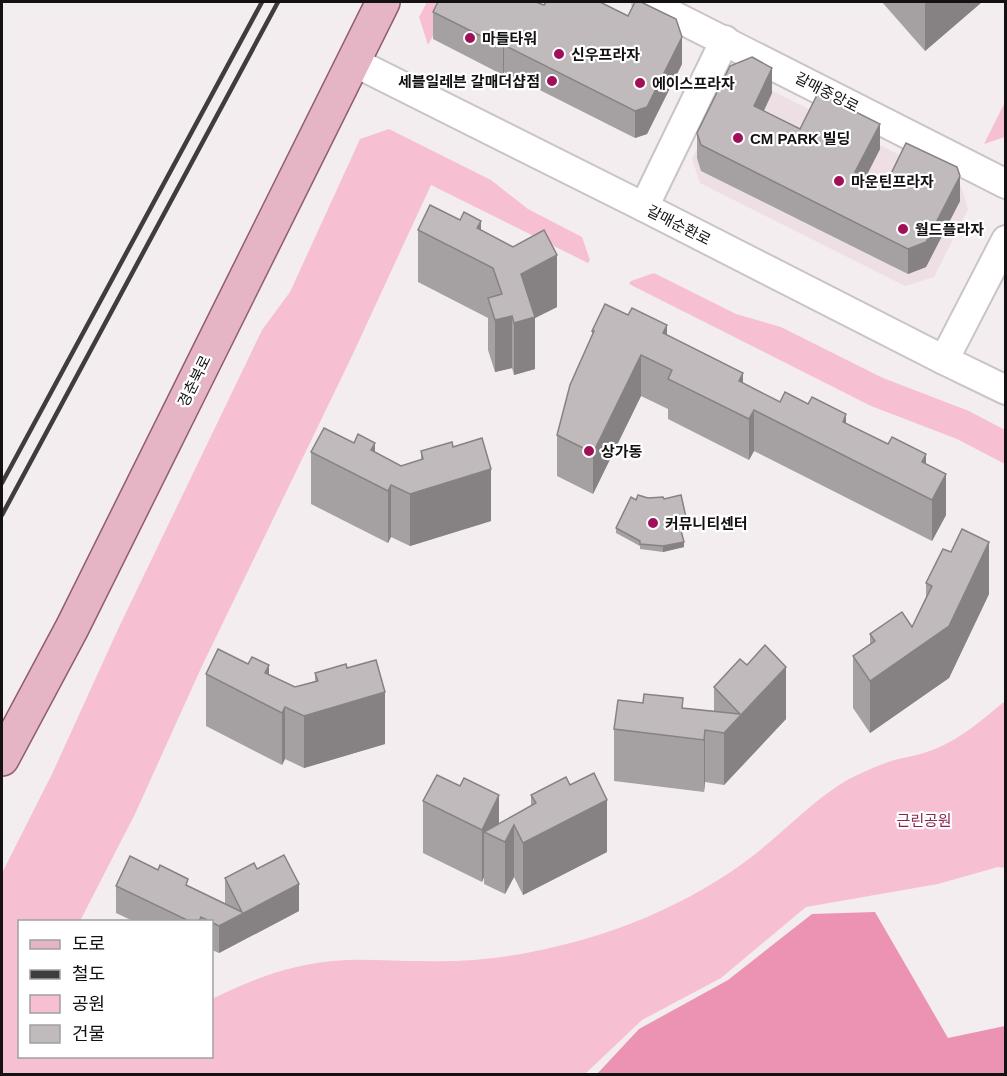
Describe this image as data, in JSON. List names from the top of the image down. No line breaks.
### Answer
{"streets":{"main road":["경춘북로"],"street":["갈매중앙로","갈매순환로"]},"crossings":[["갈매순환로","경춘북로"]],"parks":["근린공원"],"places":["마들타워","신우프라자","세블일레븐 갈매더샵점","에이스프라자","CM PARK 빌딩","마운틴프라자","월드플라자","상가동","커뮤니티센터"],"legend":["도로","철도","공원","건물"]}
